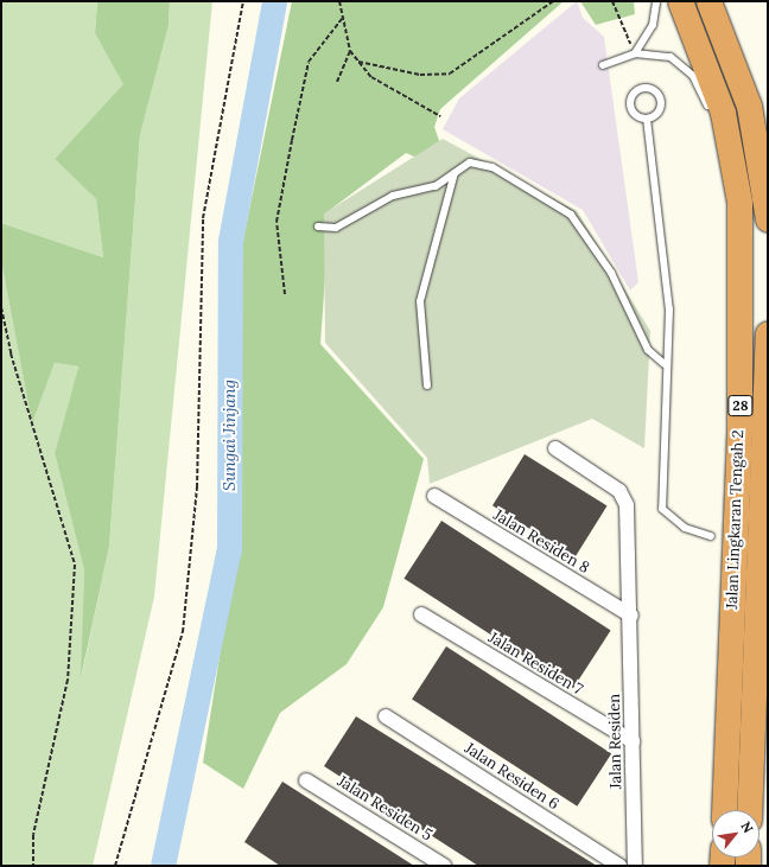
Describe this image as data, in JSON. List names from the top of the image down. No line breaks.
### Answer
{"streets":{"highway":["28","Jalan Lingkaran Tengah 2"],"street":["Jalan Residen 8","Jalan Residen 7","Jalan Residen","Jalan Residen 6","Jalan Residen 5"]},"crossings":[["Jalan Residen 8","Jalan Residen"],["Jalan Residen 7","Jalan Residen"]],"water":["Sungai Jinjang"],"north":"top right"}
